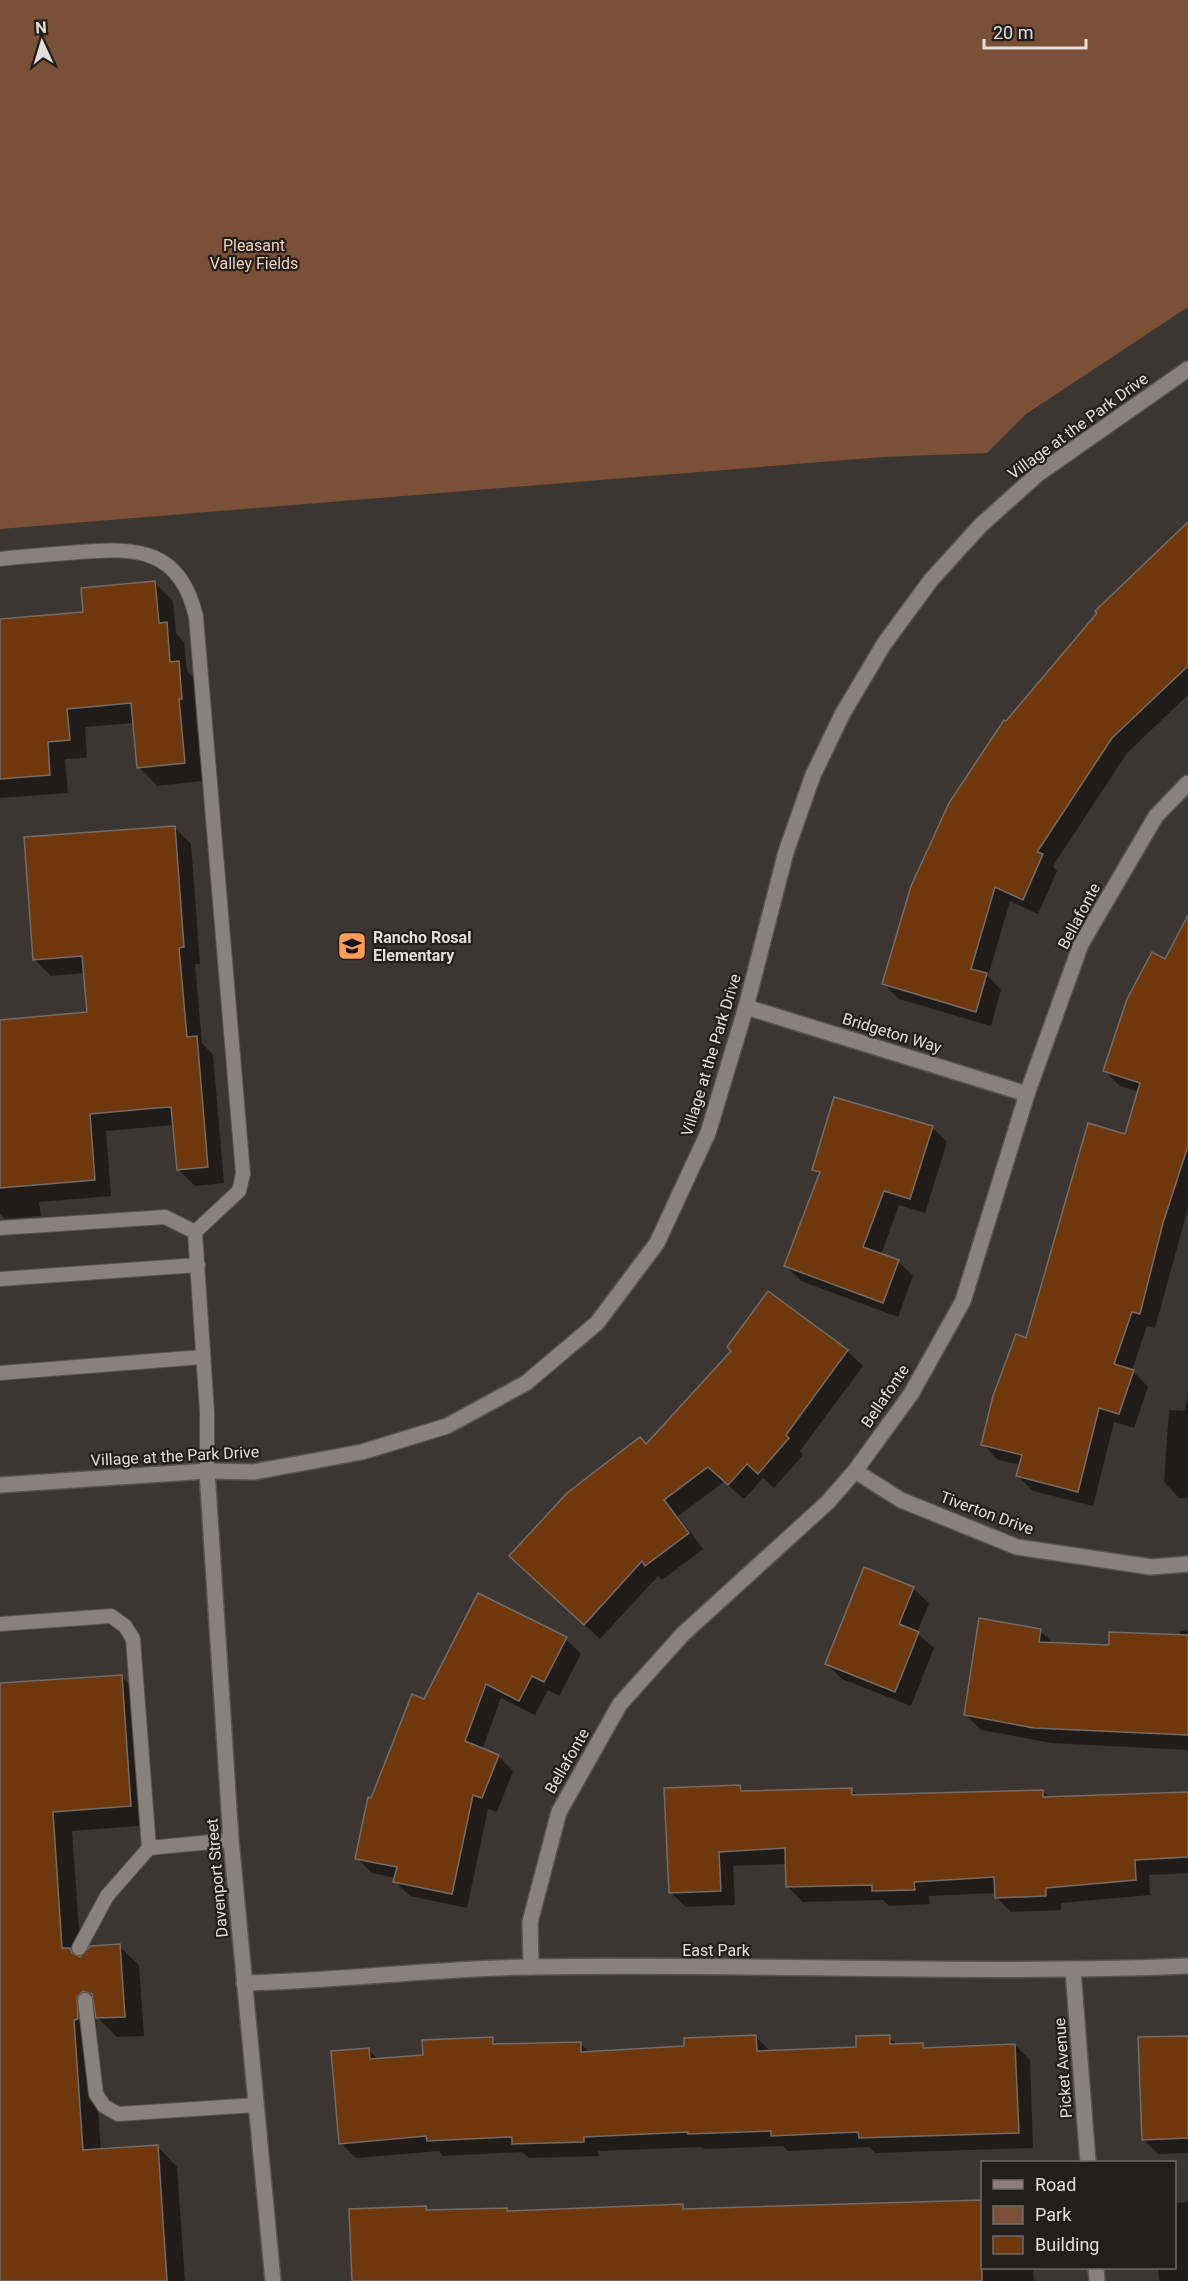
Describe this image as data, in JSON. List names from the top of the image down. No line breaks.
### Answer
{"streets":{"street":["Village at the Park Drive","Bellafonte","Bridgeton Way","Tiverton Drive","Davenport Street","East Park","Picket Avenue"]},"crossings":[["Village at the Park Drive","Bridgeton Way"],["Village at the Park Drive","Davenport Street"],["Bellafonte","Bridgeton Way"],["Bellafonte","Tiverton Drive"],["Bellafonte","East Park"],["Davenport Street","East Park"],["East Park","Picket Avenue"]],"parks":["Pleasant Valley Fields"],"places":{"school or university":["Rancho Rosal Elementary"]},"legend":["Road","Park","Building"],"scale_bar":"20 m","north":"top"}
